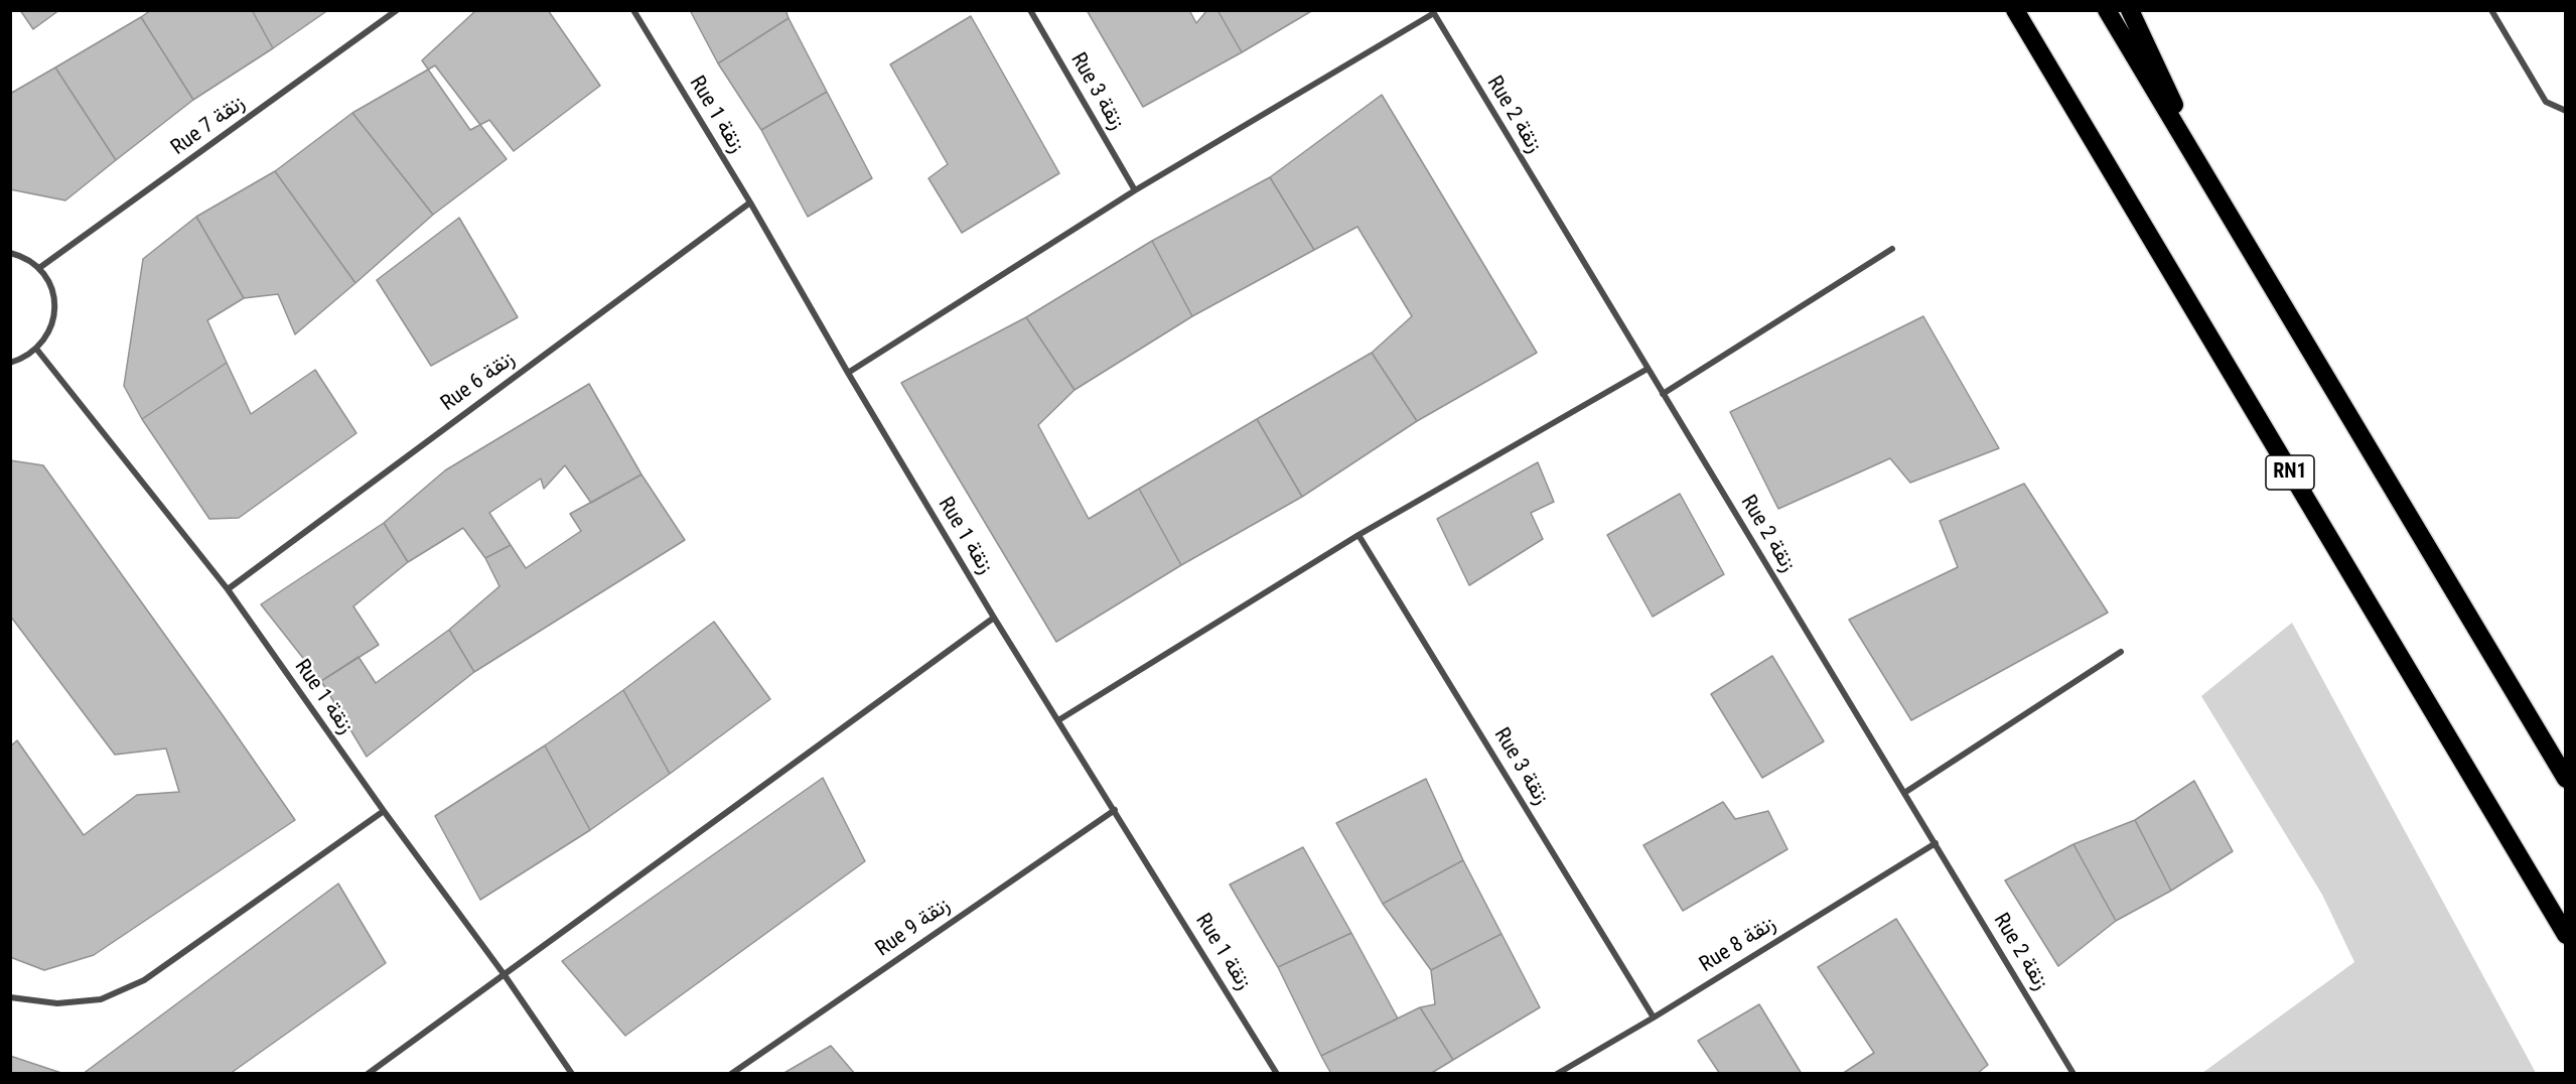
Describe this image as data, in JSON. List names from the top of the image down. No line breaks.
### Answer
{"streets":{"highway":["RN1"],"street":["Rue 3 زنقة","Rue 1 زنقة","Rue 2 زنقة","Rue 7 زنقة","Rue 6 زنقة","Rue 9 زنقة","Rue 8 زنقة"]},"crossings":[["Rue 3 زنقة","Rue 8 زنقة"],["Rue 1 زنقة","Rue 6 زنقة"],["Rue 1 زنقة","Rue 9 زنقة"],["Rue 2 زنقة","Rue 8 زنقة"]]}
